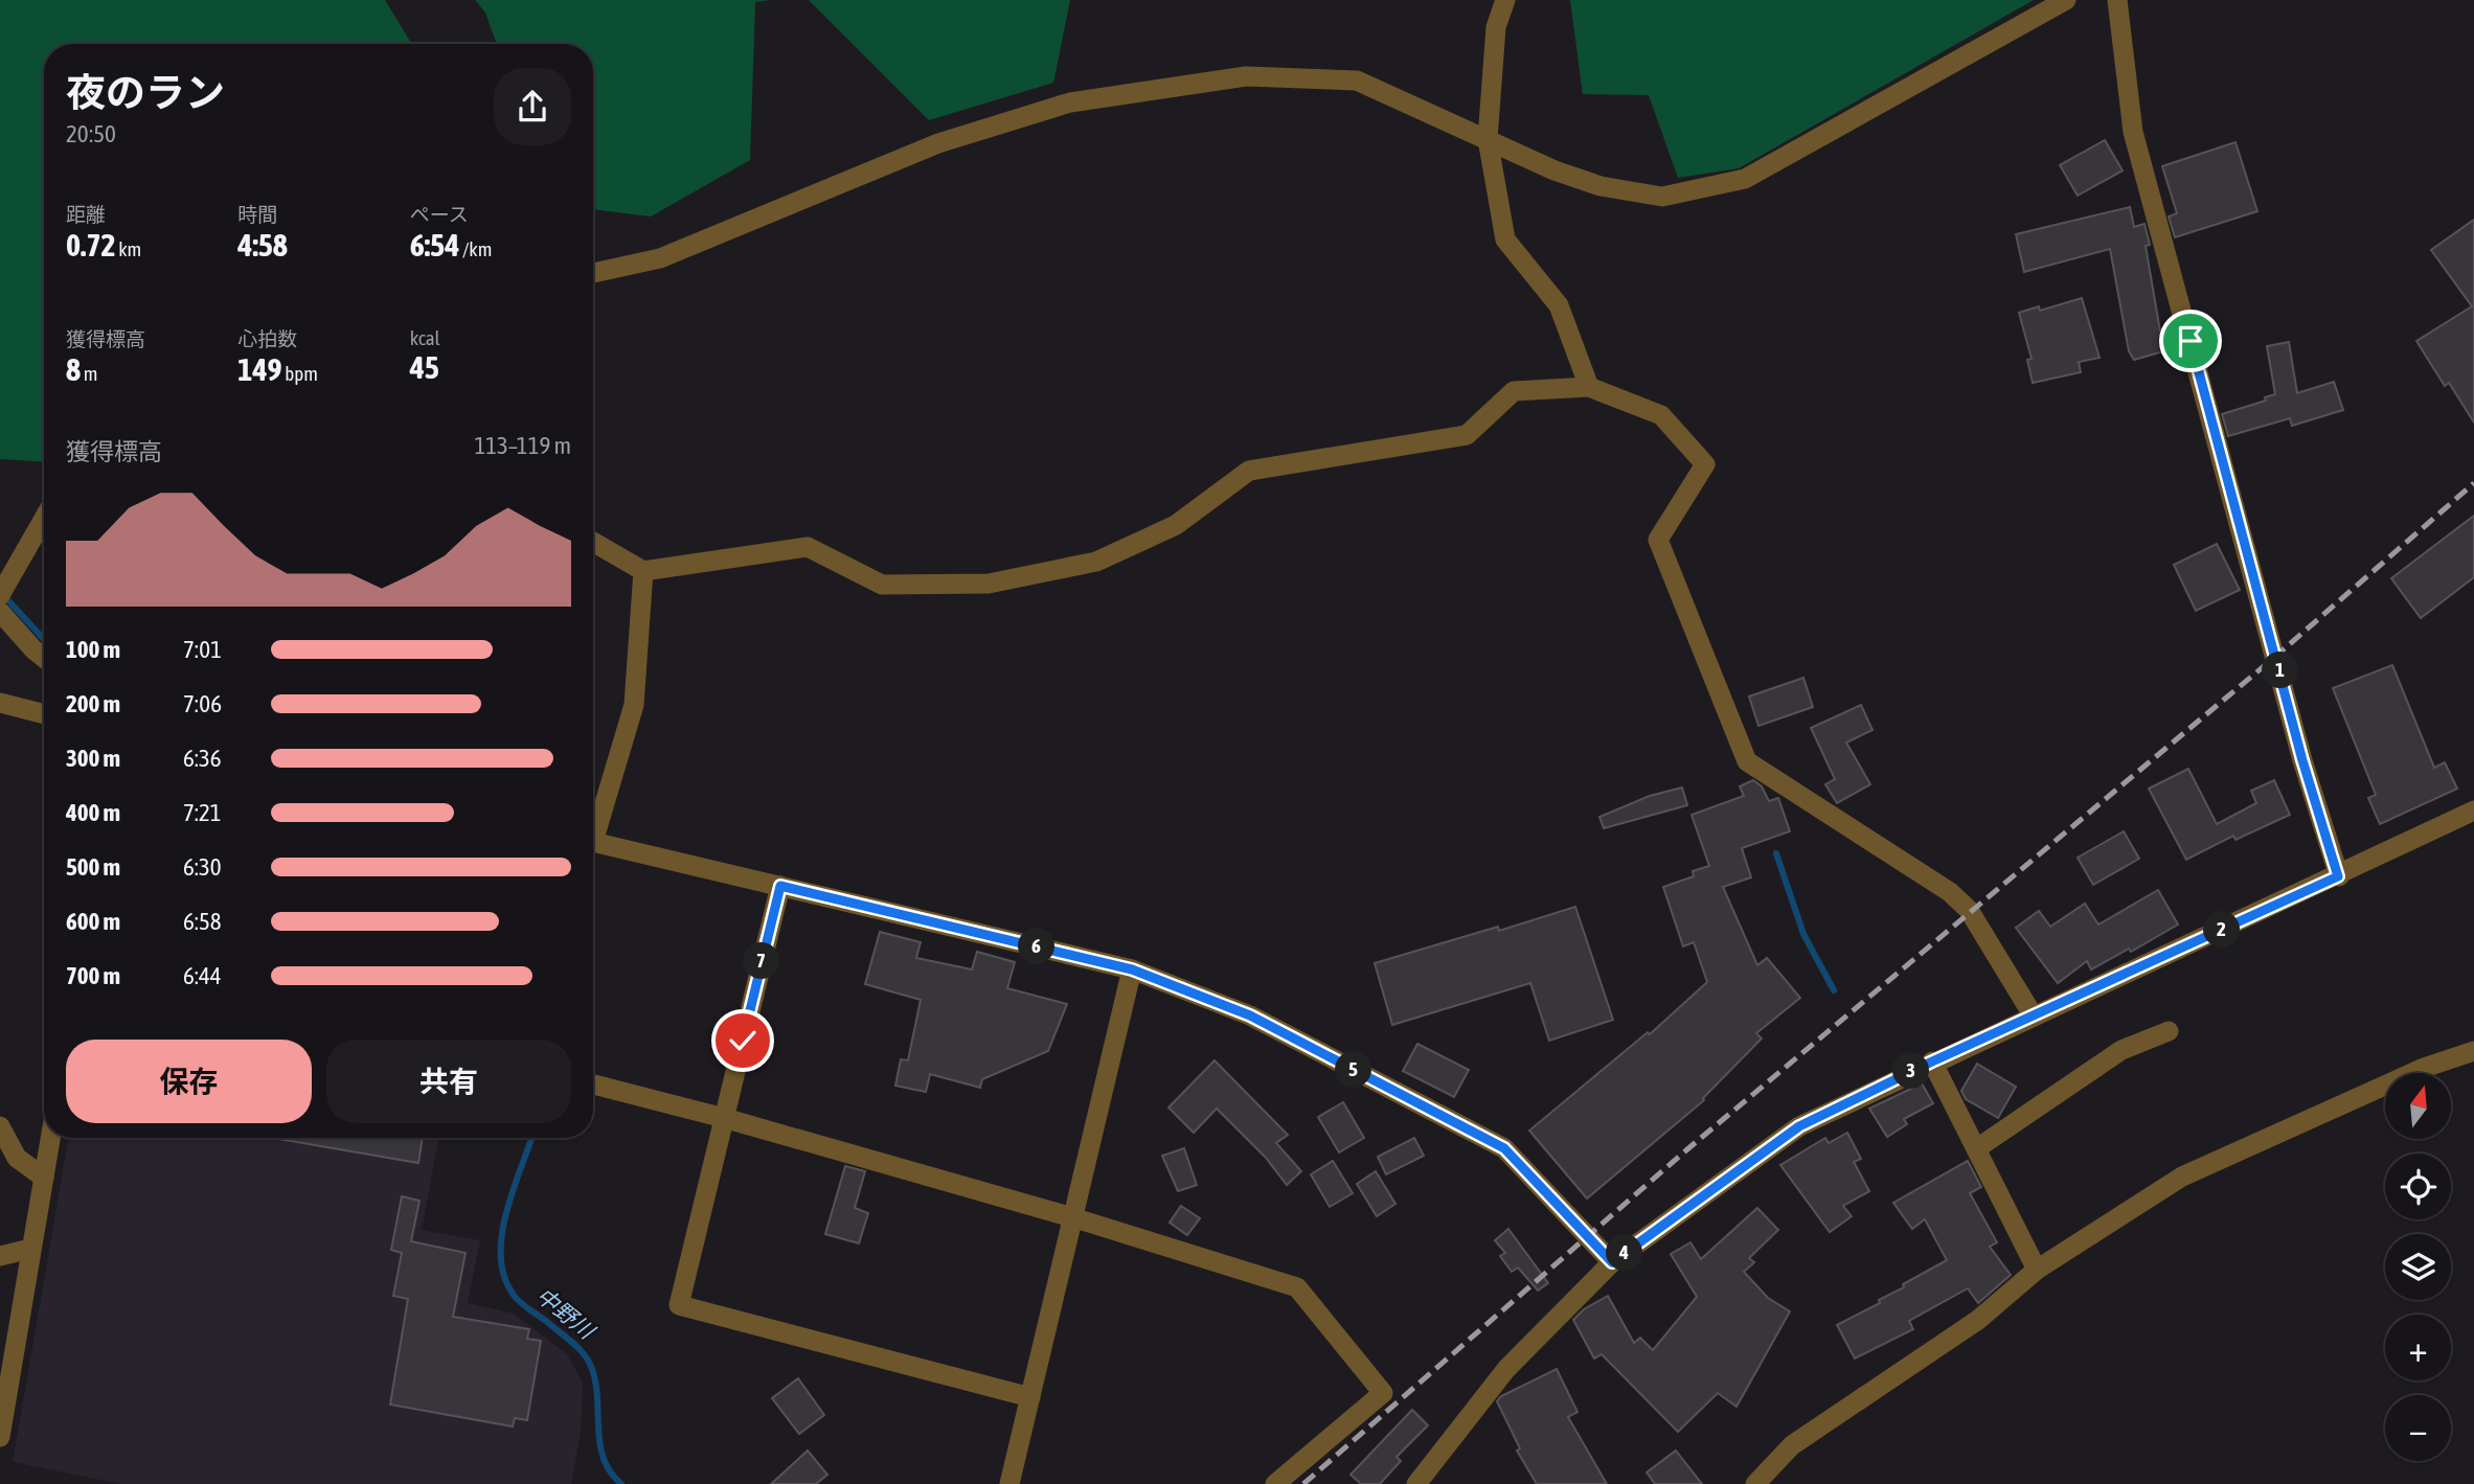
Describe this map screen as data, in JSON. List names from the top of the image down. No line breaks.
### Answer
{"water":["中野川"],"north":"top","page":{"heading":["夜のラン","20:50"],"stats":[["距離","0.72 km"],["時間","4:58"],["ペース","6:54 /km"],["獲得標高","8 m"],["心拍数","149 bpm"],["kcal","45"]],"chart":["獲得標高","113–119 m"],"list":[{"name":"100 m","note":"7:01"},{"name":"200 m","note":"7:06"},{"name":"300 m","note":"6:36"},{"name":"400 m","note":"7:21"},{"name":"500 m","note":"6:30"},{"name":"600 m","note":"6:58"},{"name":"700 m","note":"6:44"}],"pins":["1","2","6","7","5","3","4"],"buttons":["保存","共有"],"map_buttons":["+","−"]}}
